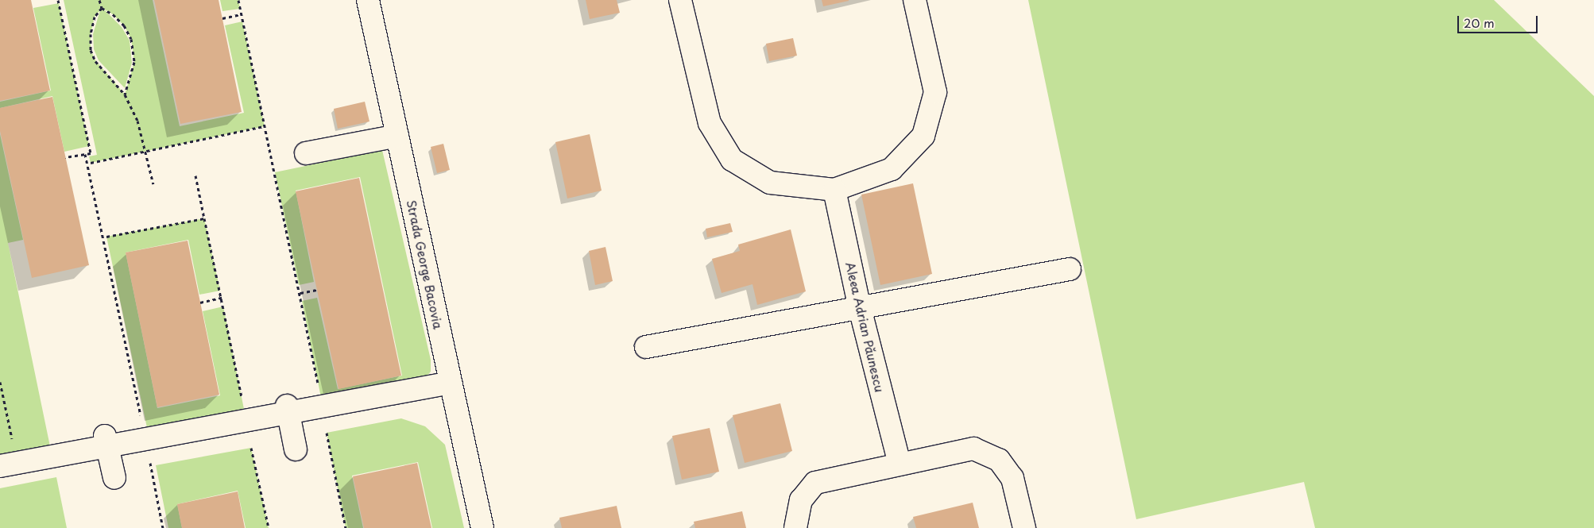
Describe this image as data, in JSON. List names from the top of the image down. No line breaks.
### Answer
{"streets":{"street":["Strada George Bacovia","Aleea Adrian Păunescu"]},"scale_bar":"20 m"}
